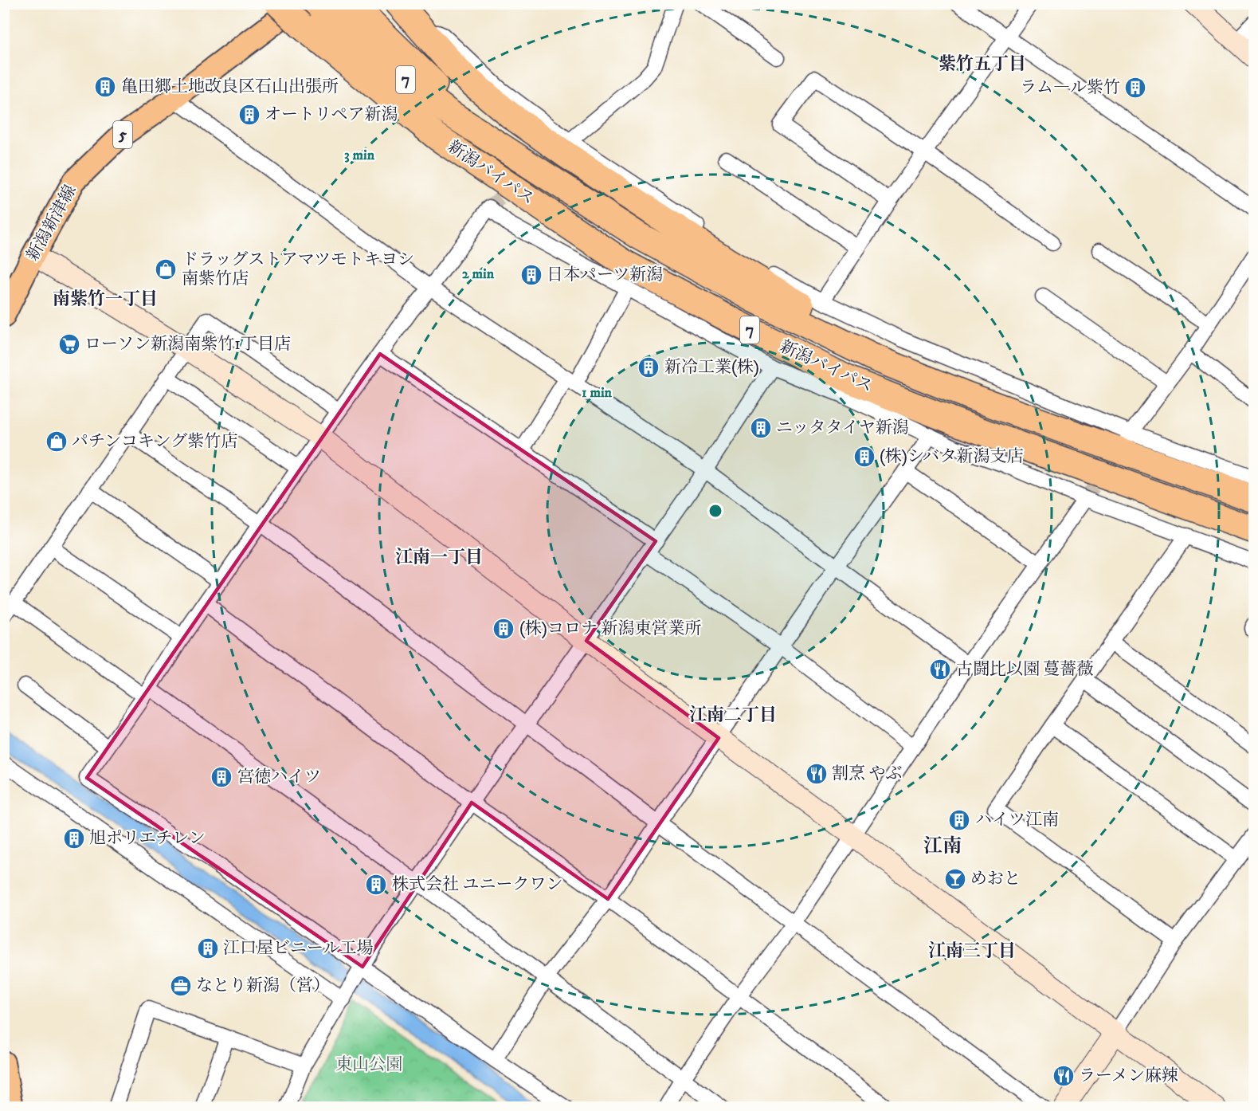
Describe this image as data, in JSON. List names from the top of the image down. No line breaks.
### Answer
{"streets":{"highway":["7","新潟バイパス"],"main road":["5","新潟新津線"]},"crossings":[["7","新潟バイパス"],["新潟バイパス","新潟新津線"]],"districts":["紫竹五丁目","南紫竹一丁目","江南一丁目","江南二丁目","江南","江南三丁目"],"parks":["東山公園"],"places":{"building":["亀田郷土地改良区石山出張所","ラム―ル紫竹","オートリペア新潟","日本パーツ新潟","新冷工業(株)","ニッタタイヤ新潟","(株)シバタ新潟支店","(株)コロナ 新潟東営業所","宮徳ハイツ","ハイツ江南","旭ポリエチレン","株式会社 ユニークワン","江口屋ビニール工場"],"shop":["ドラッグストアマツモトキヨシ 南紫竹店","パチンコキング紫竹店"],"supermarket":["ローソン新潟南紫竹1丁目店"],"restaurant":["古闘比以園 蔓薔薇","割烹 やぶ","ラーメン麻辣"],"bar":["めおと"],"office":["なとり新潟（営）"]},"rings":["3 min","2 min","1 min"]}
